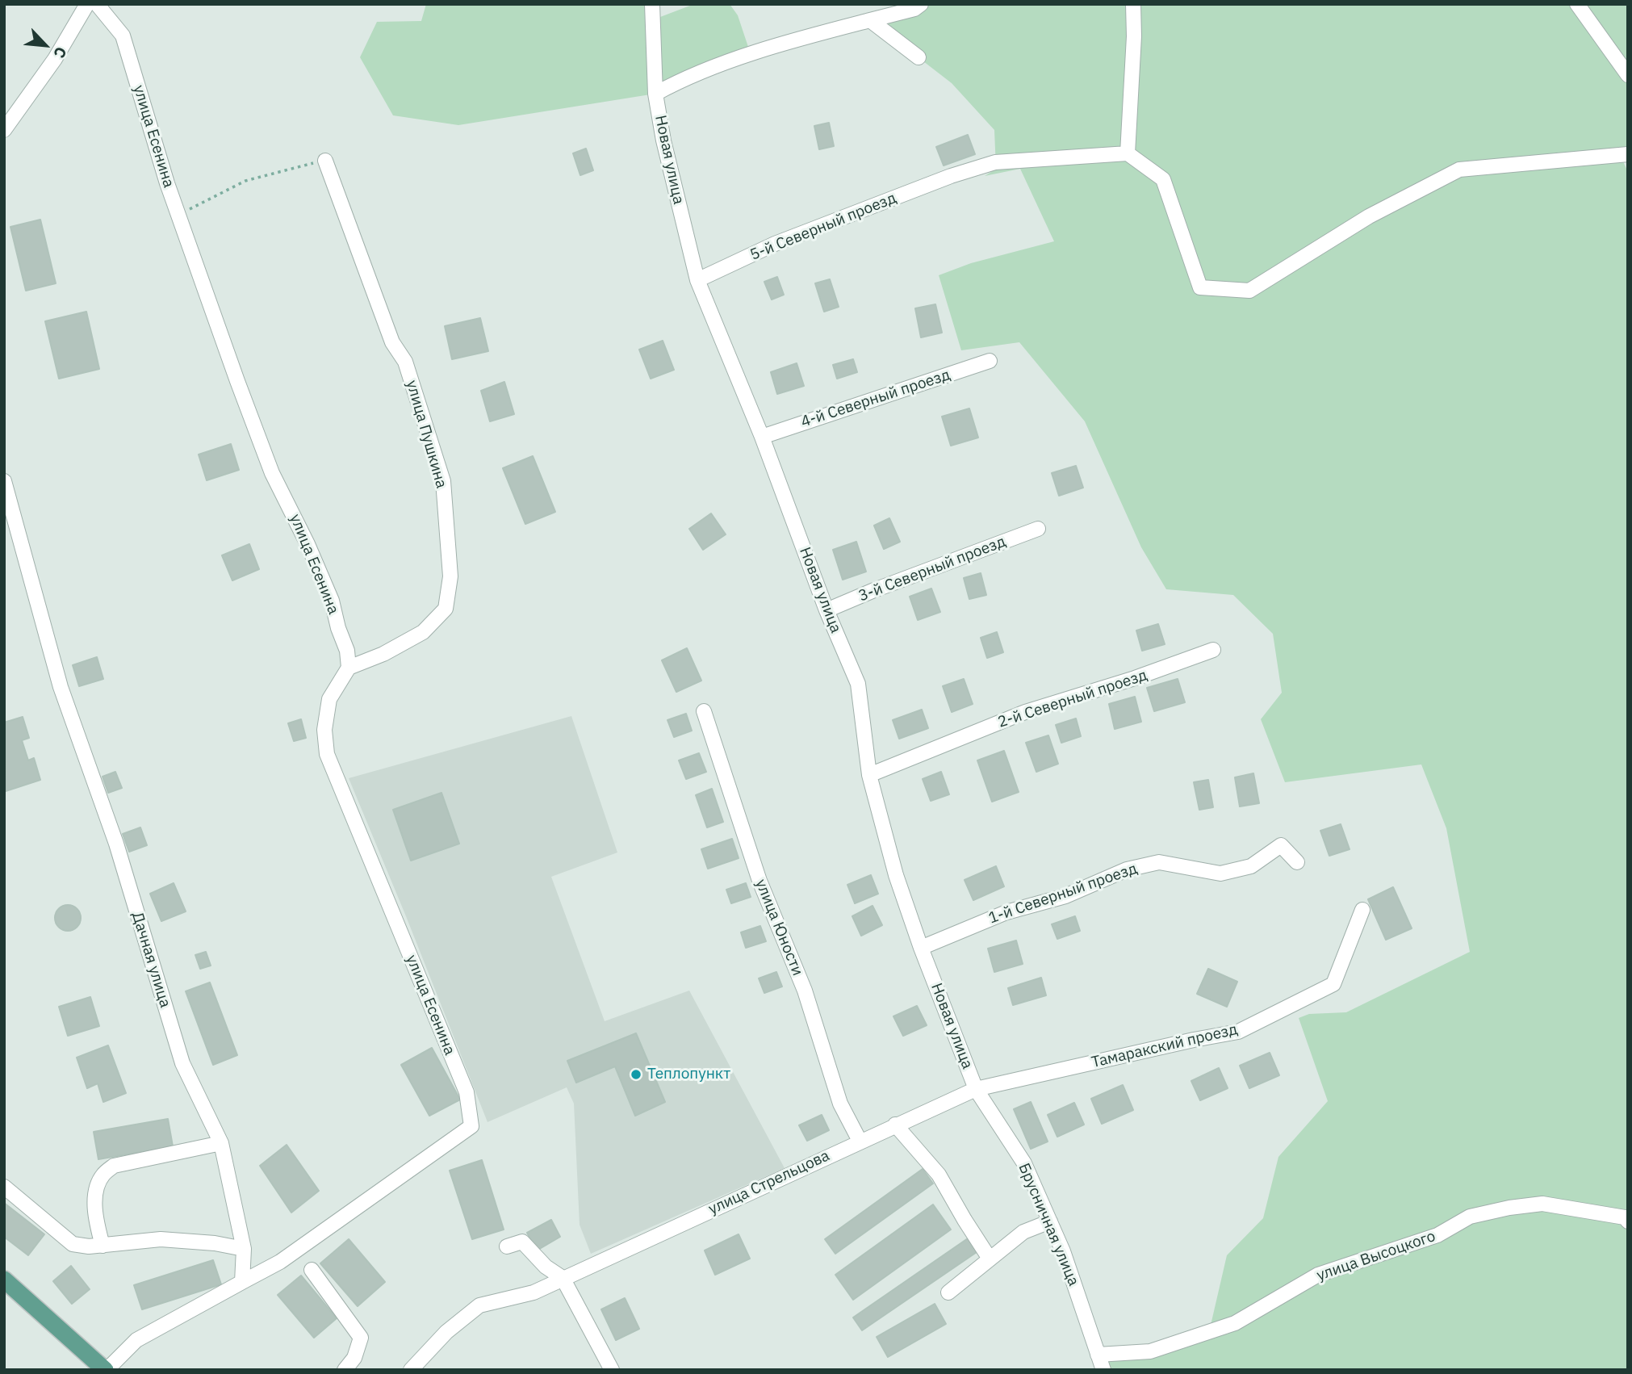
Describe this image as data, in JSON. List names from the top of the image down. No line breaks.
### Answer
{"streets":{"street":["улица Есенина","Новая улица","5-й Северный проезд","4-й Северный проезд","улица Пушкина","3-й Северный проезд","2-й Северный проезд","1-й Северный проезд","улица Юности","Дачная улица","Тамаракский проезд","улица Стрельцова","Брусничная улица","улица Высоцкого"]},"crossings":[["улица Есенина","улица Пушкина"],["улица Есенина","Дачная улица"],["Новая улица","5-й Северный проезд"],["Новая улица","4-й Северный проезд"],["Новая улица","3-й Северный проезд"],["Новая улица","2-й Северный проезд"],["Новая улица","1-й Северный проезд"],["Новая улица","Тамаракский проезд"],["Новая улица","улица Стрельцова"],["Новая улица","Брусничная улица"],["улица Юности","улица Стрельцова"],["Тамаракский проезд","улица Стрельцова"],["Тамаракский проезд","Брусничная улица"],["улица Стрельцова","Брусничная улица"],["Брусничная улица","улица Высоцкого"]],"places":["Теплопункт"],"north":"bottom right"}
